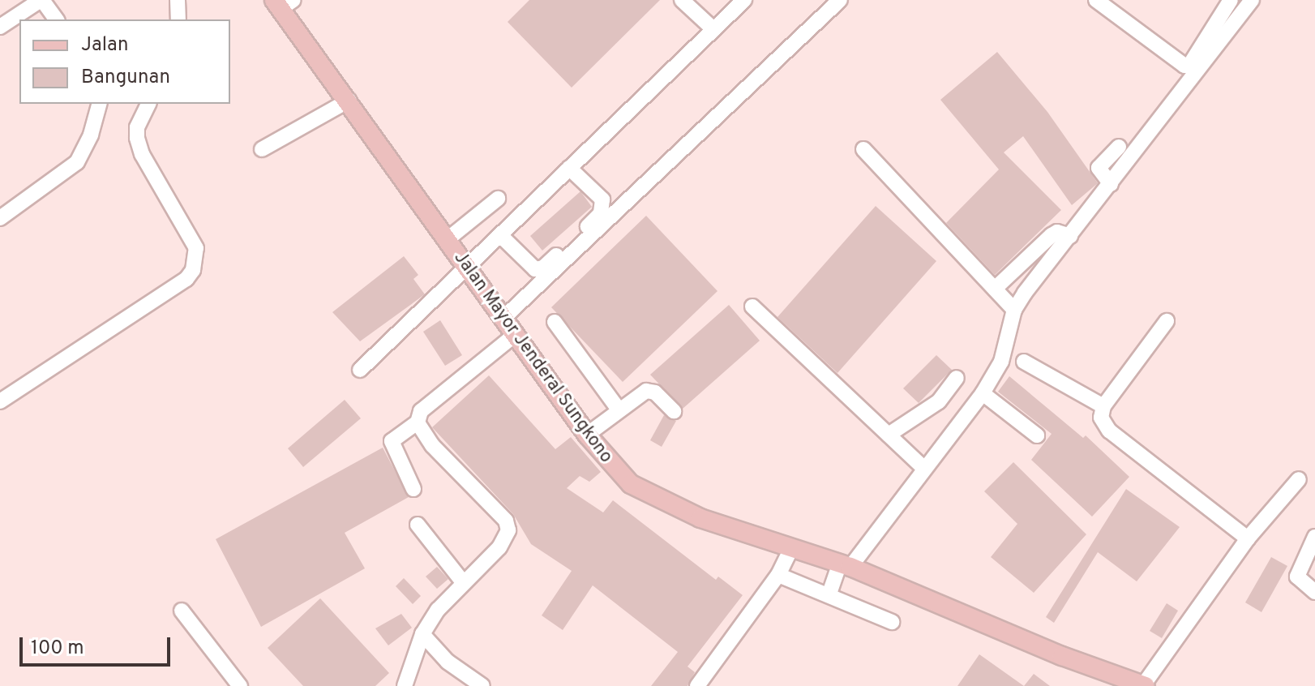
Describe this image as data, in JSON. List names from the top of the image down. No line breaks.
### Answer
{"streets":{"main road":["Jalan Mayor Jenderal Sungkono"]},"legend":["Jalan","Bangunan"],"scale_bar":"100 m"}
